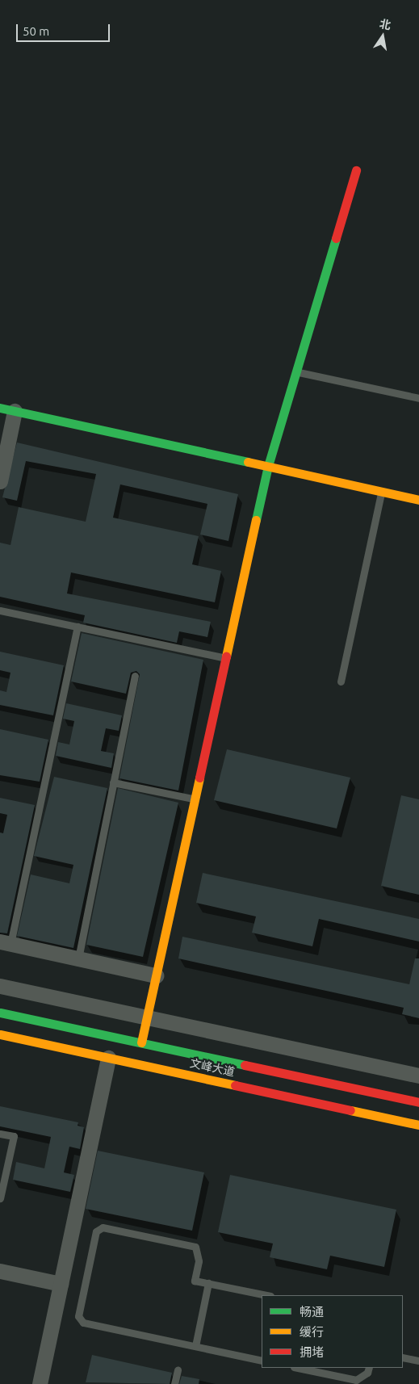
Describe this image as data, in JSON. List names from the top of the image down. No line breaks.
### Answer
{"streets":{"street":["文峰大道"]},"legend":["畅通","缓行","拥堵"],"scale_bar":"50 m","north":"top"}
